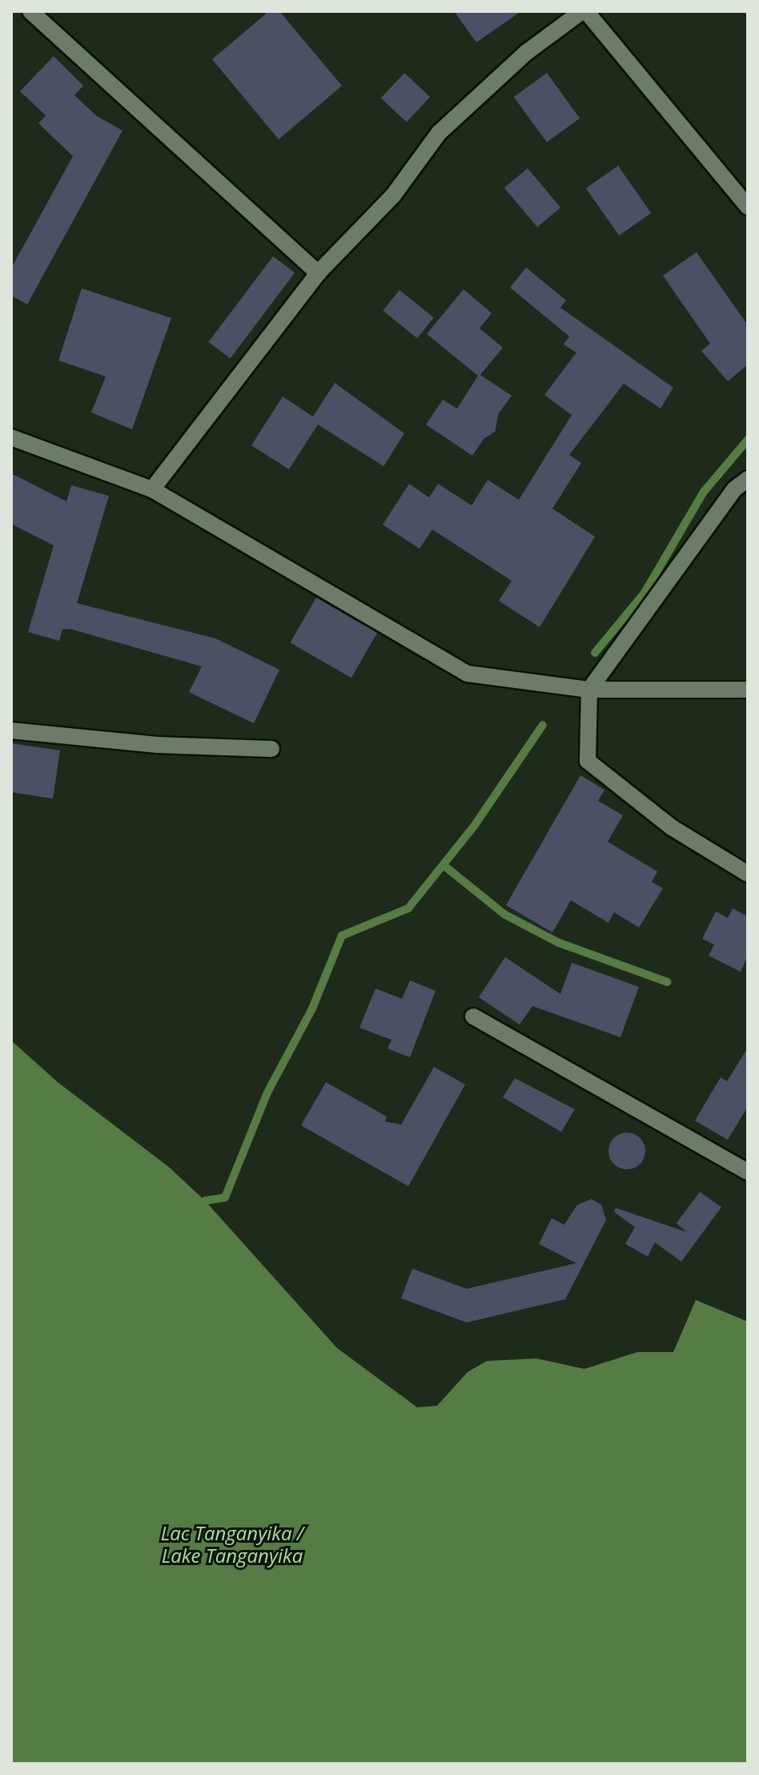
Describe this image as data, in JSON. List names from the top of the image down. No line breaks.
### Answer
{"water":["Lac Tanganyika / Lake Tanganyika"]}
